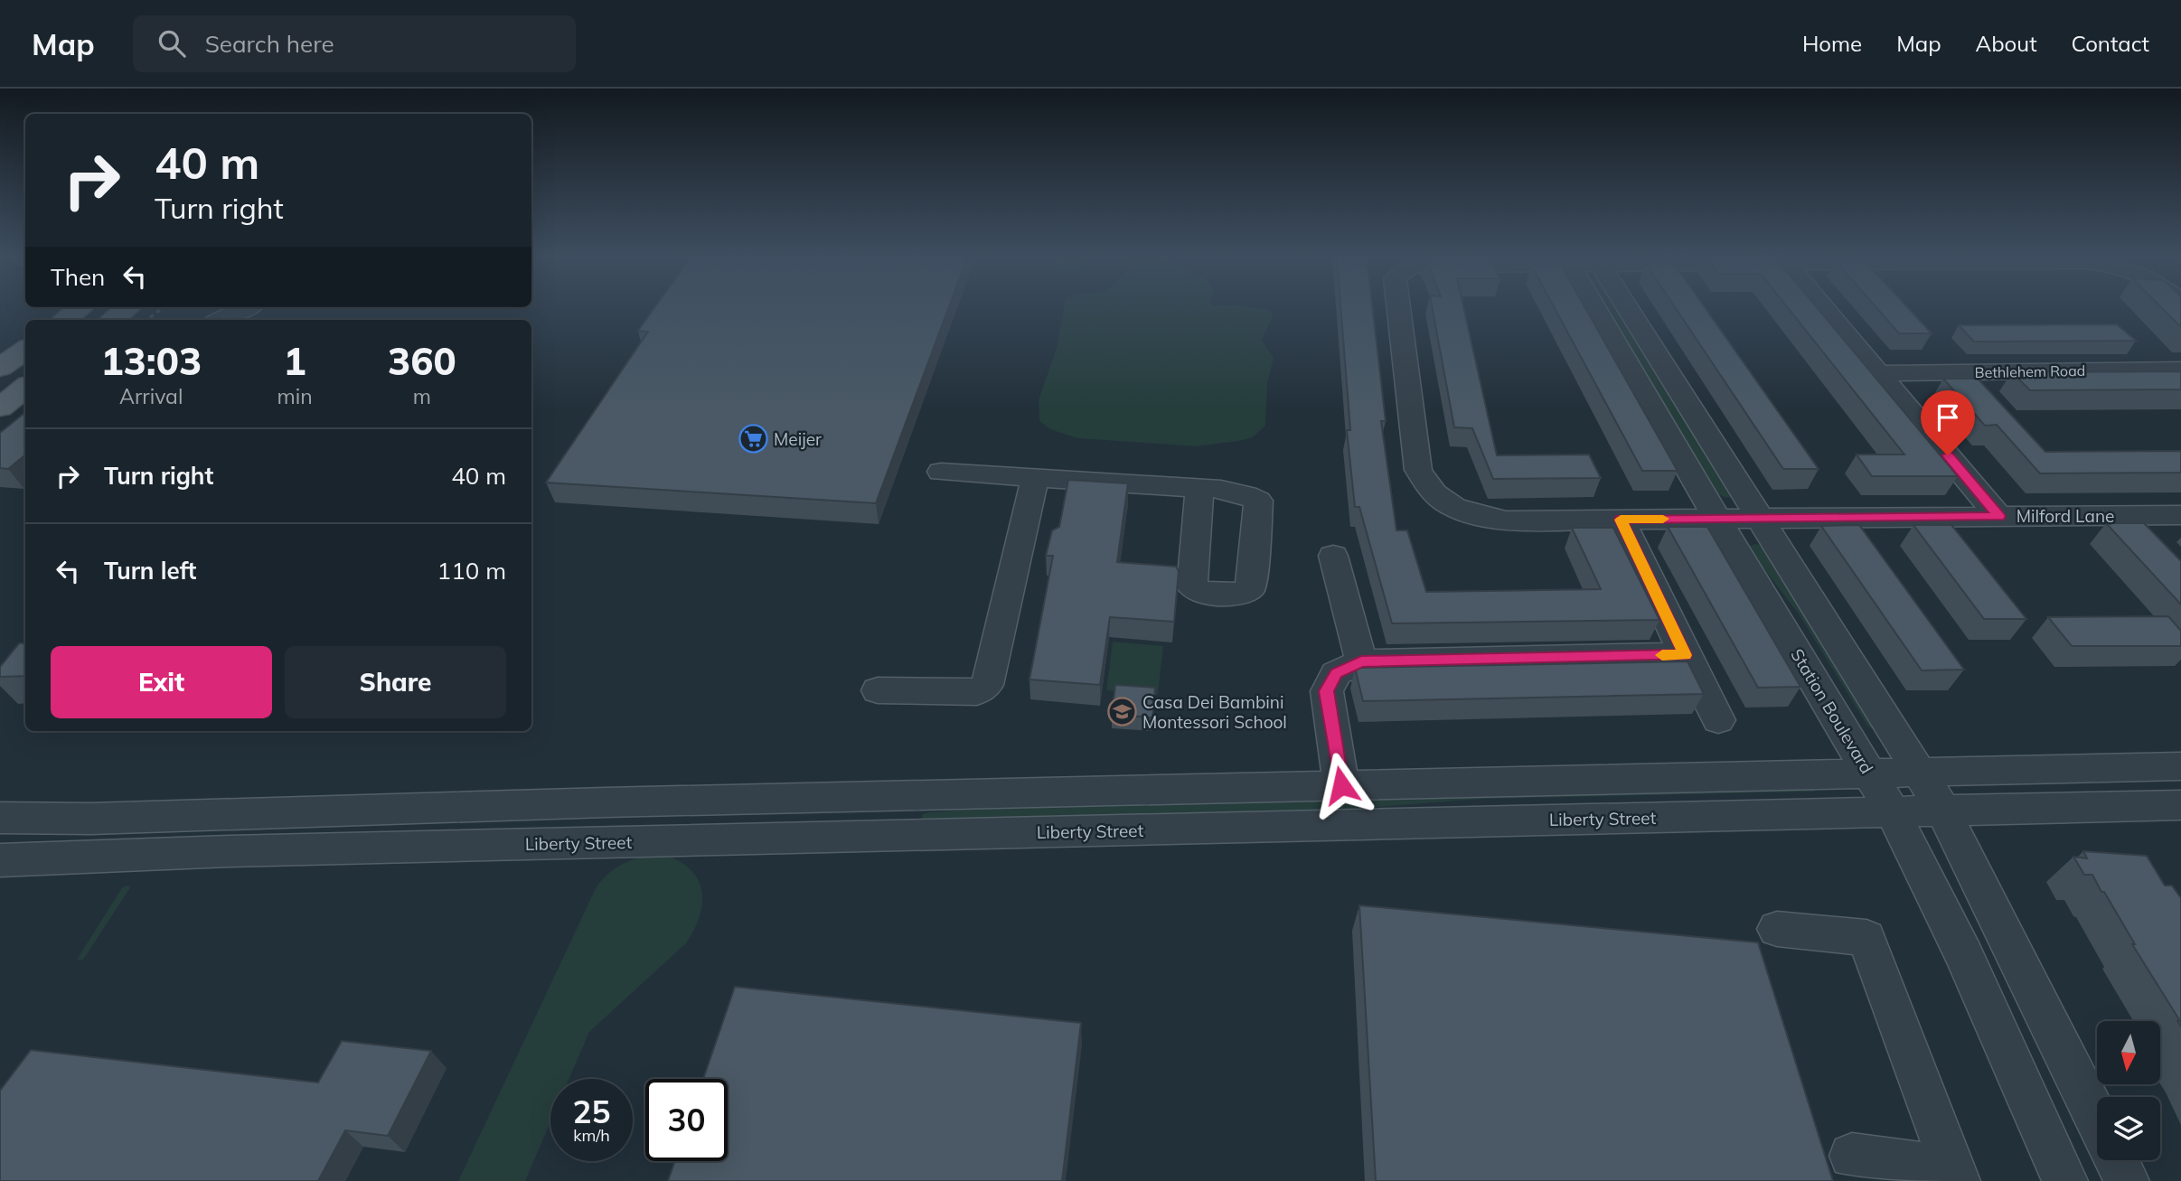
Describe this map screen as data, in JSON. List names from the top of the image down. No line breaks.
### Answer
{"streets":{"street":["Bethlehem Road","Milford Lane","Station Boulevard","Liberty Street"]},"crossings":[["Milford Lane","Station Boulevard"],["Station Boulevard","Liberty Street"]],"places":{"supermarket":["Meijer"],"school or university":["Casa Dei Bambini Montessori School"]},"north":"bottom","page":{"header":"Map","search":"Search here","nav":["Home","Map","About","Contact"],"turn":["40 m","Turn right"],"then":"Then","eta":["13:03","Arrival","1","min","360","m"],"list":[{"name":"Turn right","value":"40 m"},{"name":"Turn left","value":"110 m"}],"buttons":["Exit","Share"],"speed":"25 km/h","limit":"30"}}
